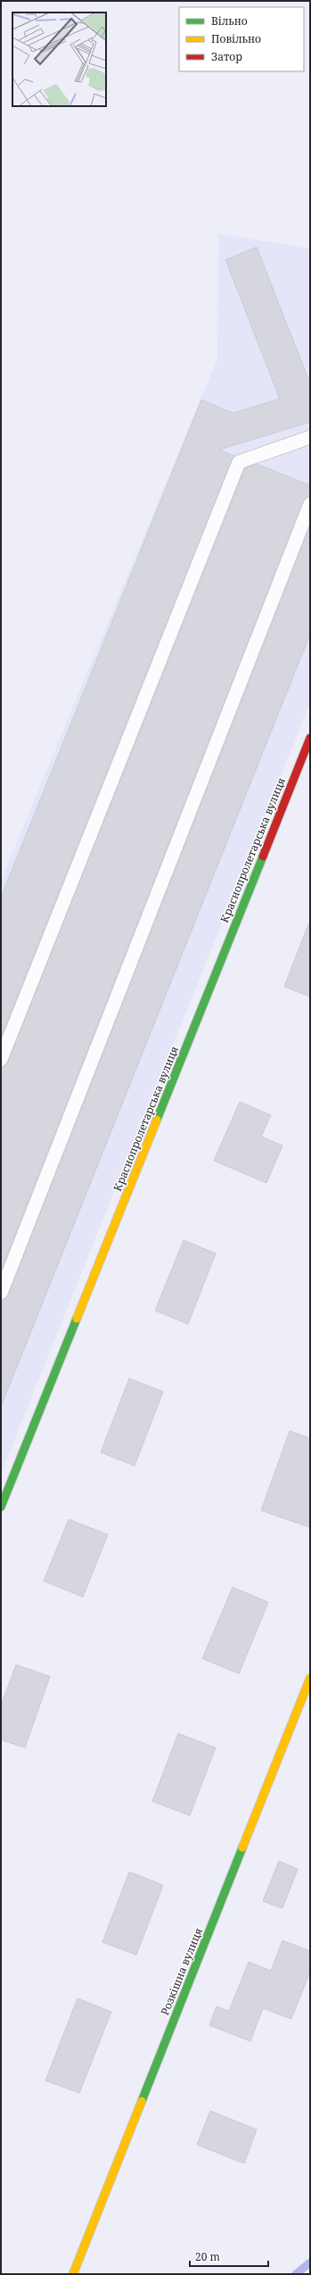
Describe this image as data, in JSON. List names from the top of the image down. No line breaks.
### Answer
{"streets":{"street":["Краснопролетарська вулиця","Розкішна вулиця"]},"legend":["Вільно","Повільно","Затор"],"scale_bar":"20 m"}
